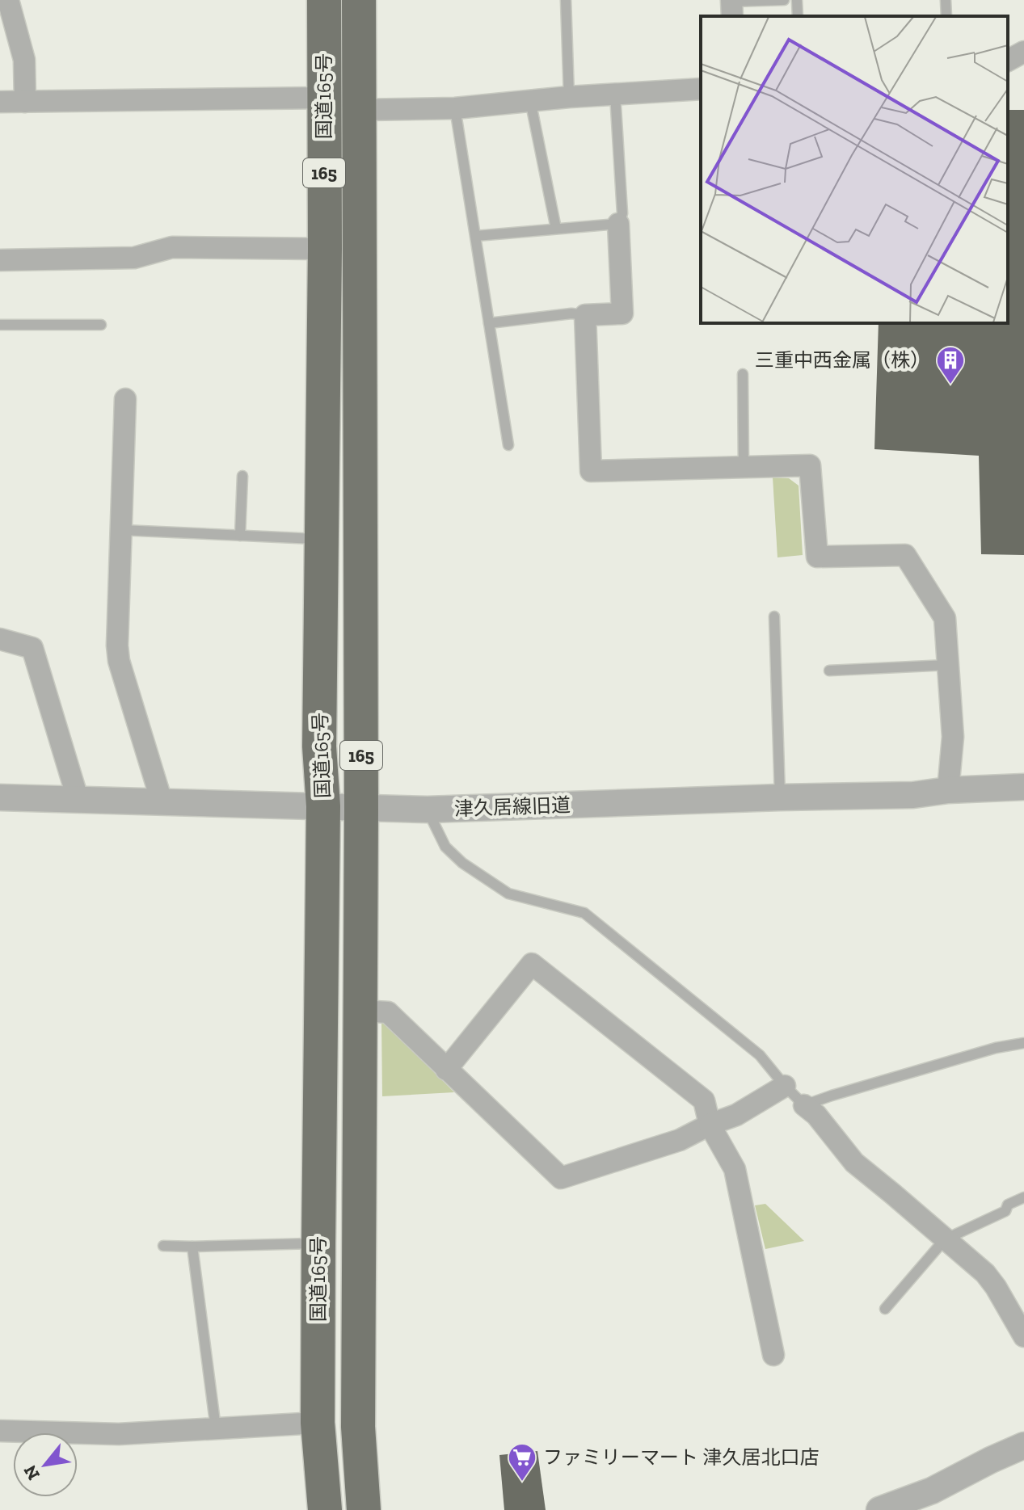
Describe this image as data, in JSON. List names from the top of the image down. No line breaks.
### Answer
{"streets":{"highway":["国道165号","165"],"street":["津久居線旧道"]},"crossings":[["国道165号","津久居線旧道"]],"places":{"building":["三重中西金属（株）"],"supermarket":["ファミリーマート 津久居北口店"]},"north":"bottom left"}
